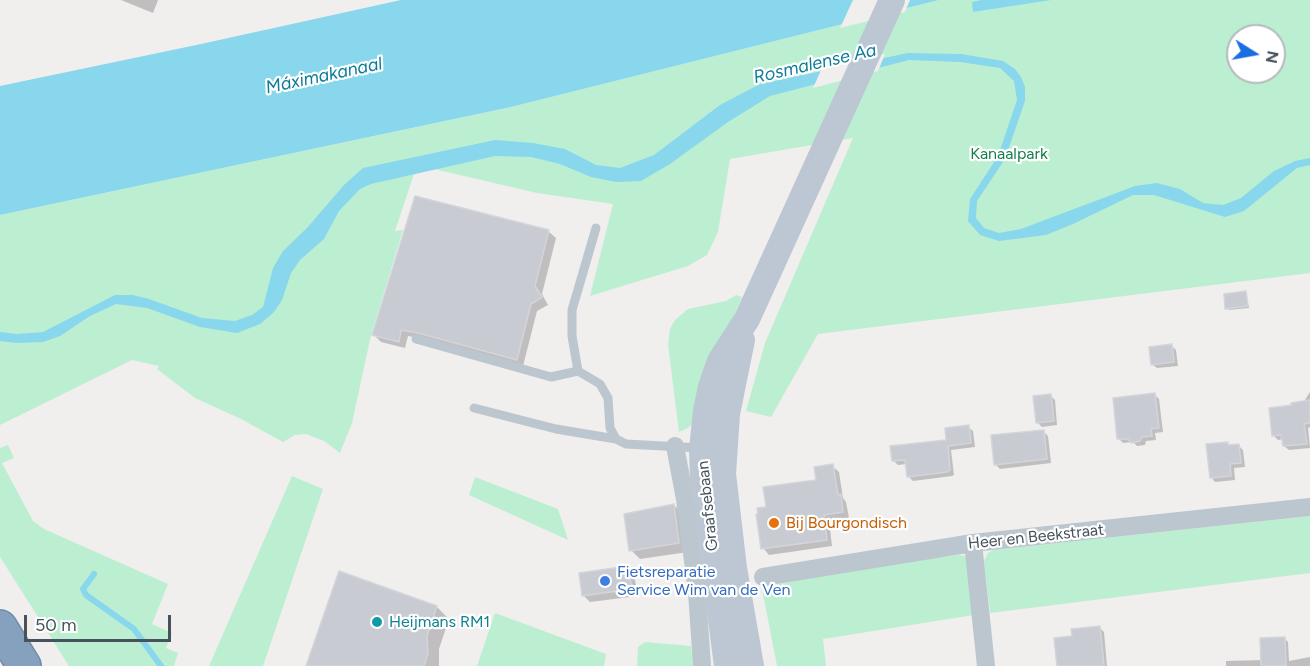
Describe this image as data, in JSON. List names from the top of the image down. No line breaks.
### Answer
{"streets":{"main road":["Graafsebaan"],"street":["Heer en Beekstraat"]},"water":["Rosmalense Aa","Máximakanaal"],"parks":["Kanaalpark"],"places":["Bij Bourgondisch","Fietsreparatie Service Wim van de Ven","Heijmans RM1"],"scale_bar":"50 m","north":"right"}
